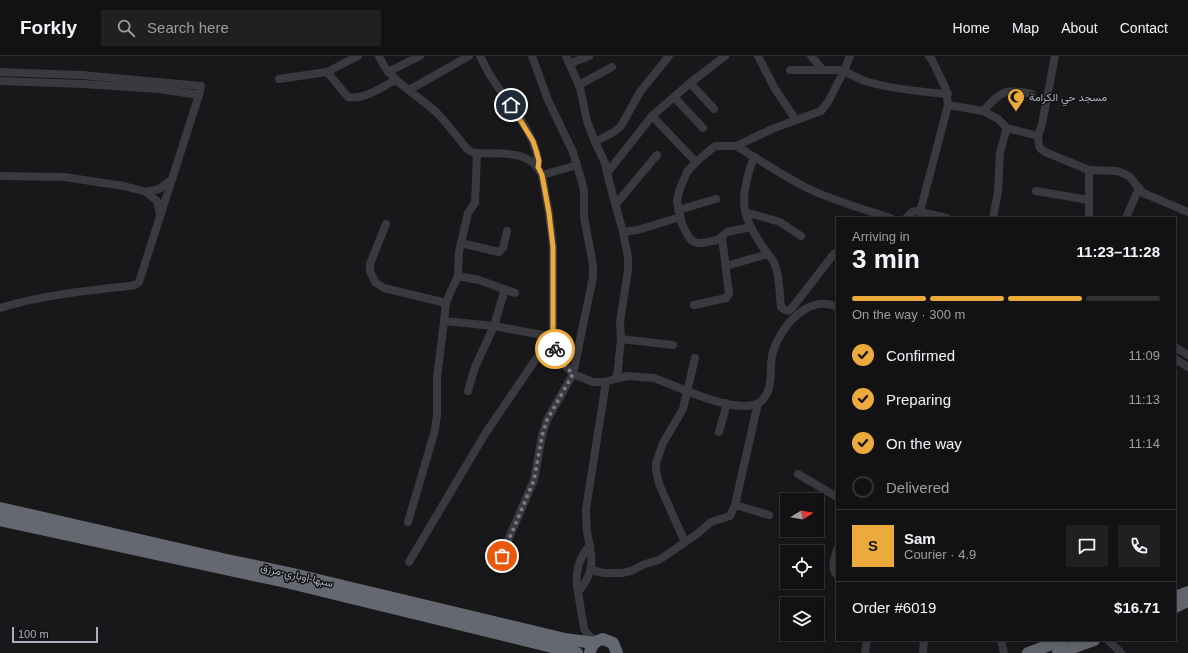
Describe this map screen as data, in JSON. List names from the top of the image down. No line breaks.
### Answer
{"streets":{"highway":["سبها-اوباري-مرزق"]},"places":{"mosque":["مسجد حي الكرامة"]},"scale_bar":"100 m","north":"right","page":{"header":"Forkly","search":"Search here","nav":["Home","Map","About","Contact"],"heading":["3 min","Arriving in","11:23–11:28"],"panel":["Sam","Courier · 4.9","Order #6019","$16.71"],"bar":"On the way · 300 m","list":[["Confirmed","11:09"],["Preparing","11:13"],["On the way","11:14"],"Delivered"],"round":"S","scale":"100 m"}}
